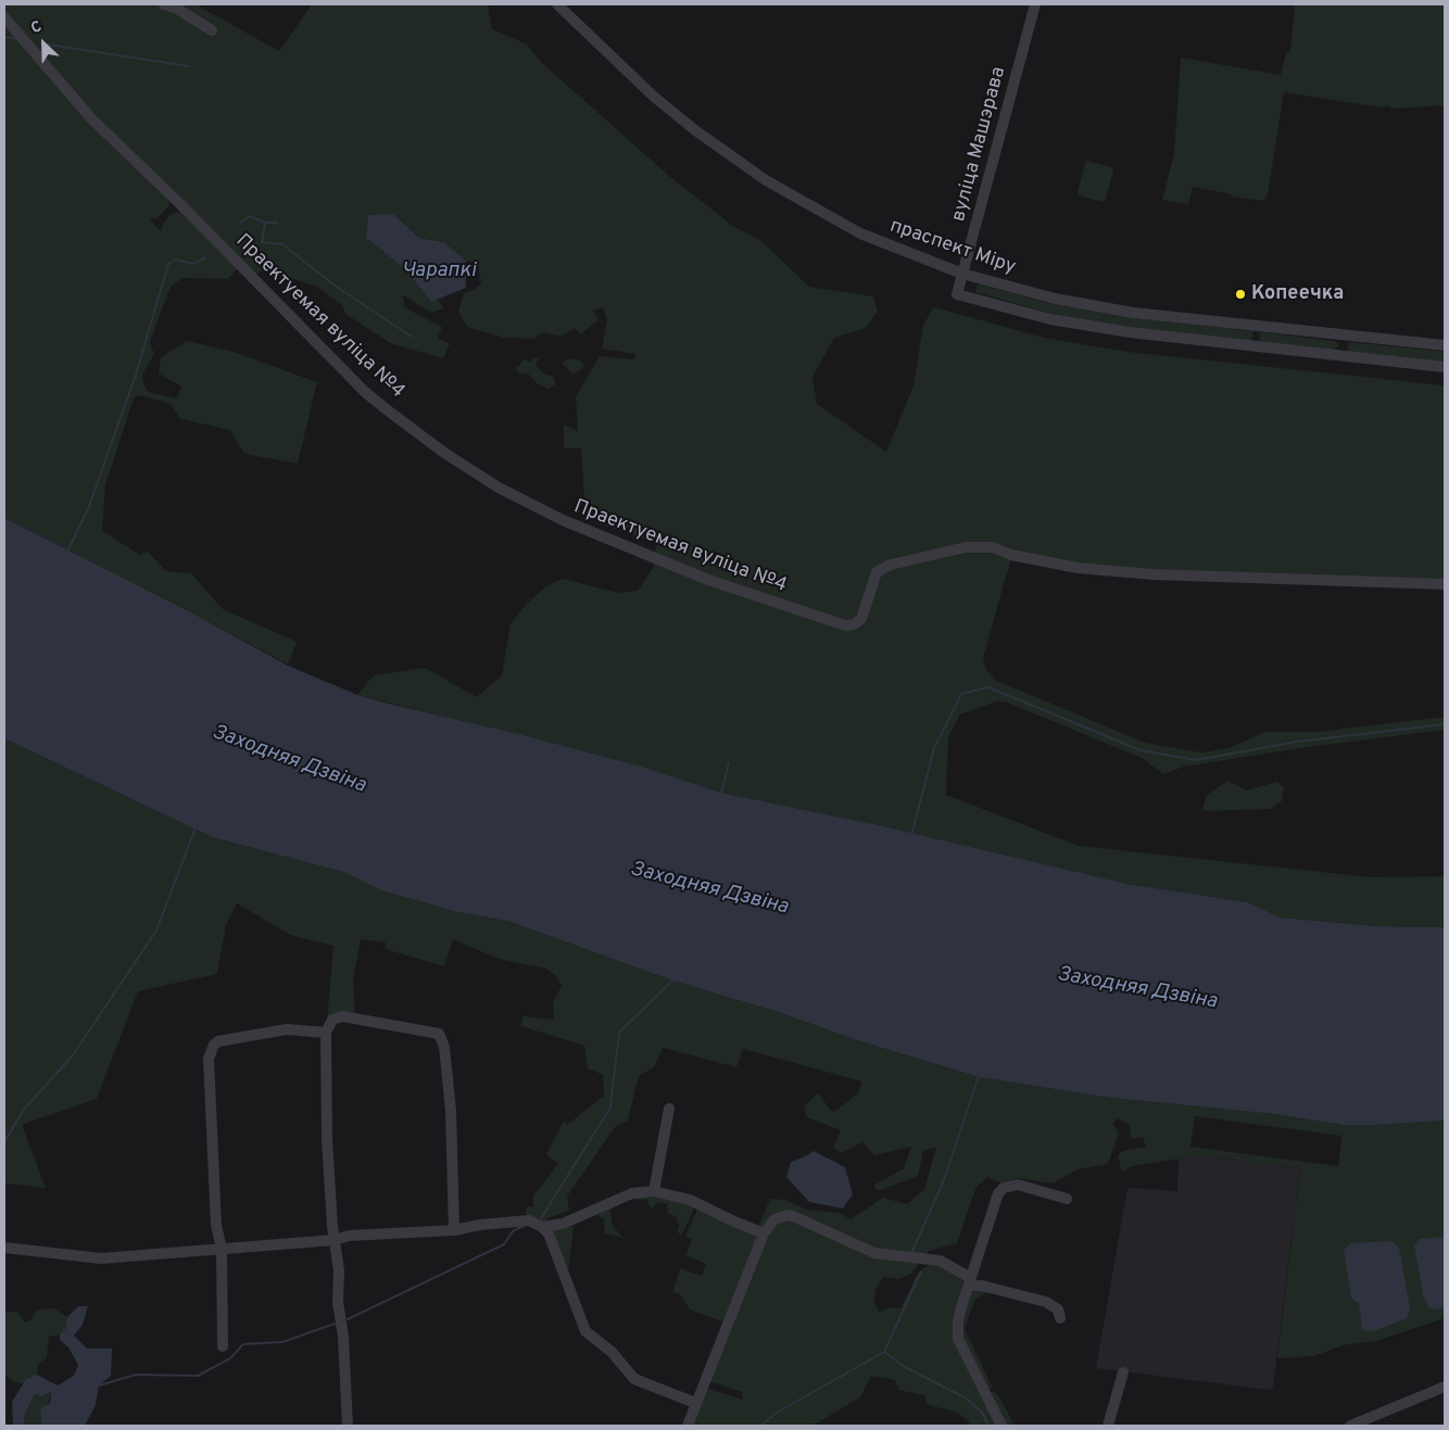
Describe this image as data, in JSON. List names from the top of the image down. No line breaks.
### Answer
{"streets":{"street":["вуліца Машэрава","праспект Міру","Праектуемая вуліца №4"]},"crossings":[["вуліца Машэрава","праспект Міру"]],"water":["Чарапкі","Заходняя Дзвіна"],"places":["Копеечка"],"north":"top left"}
